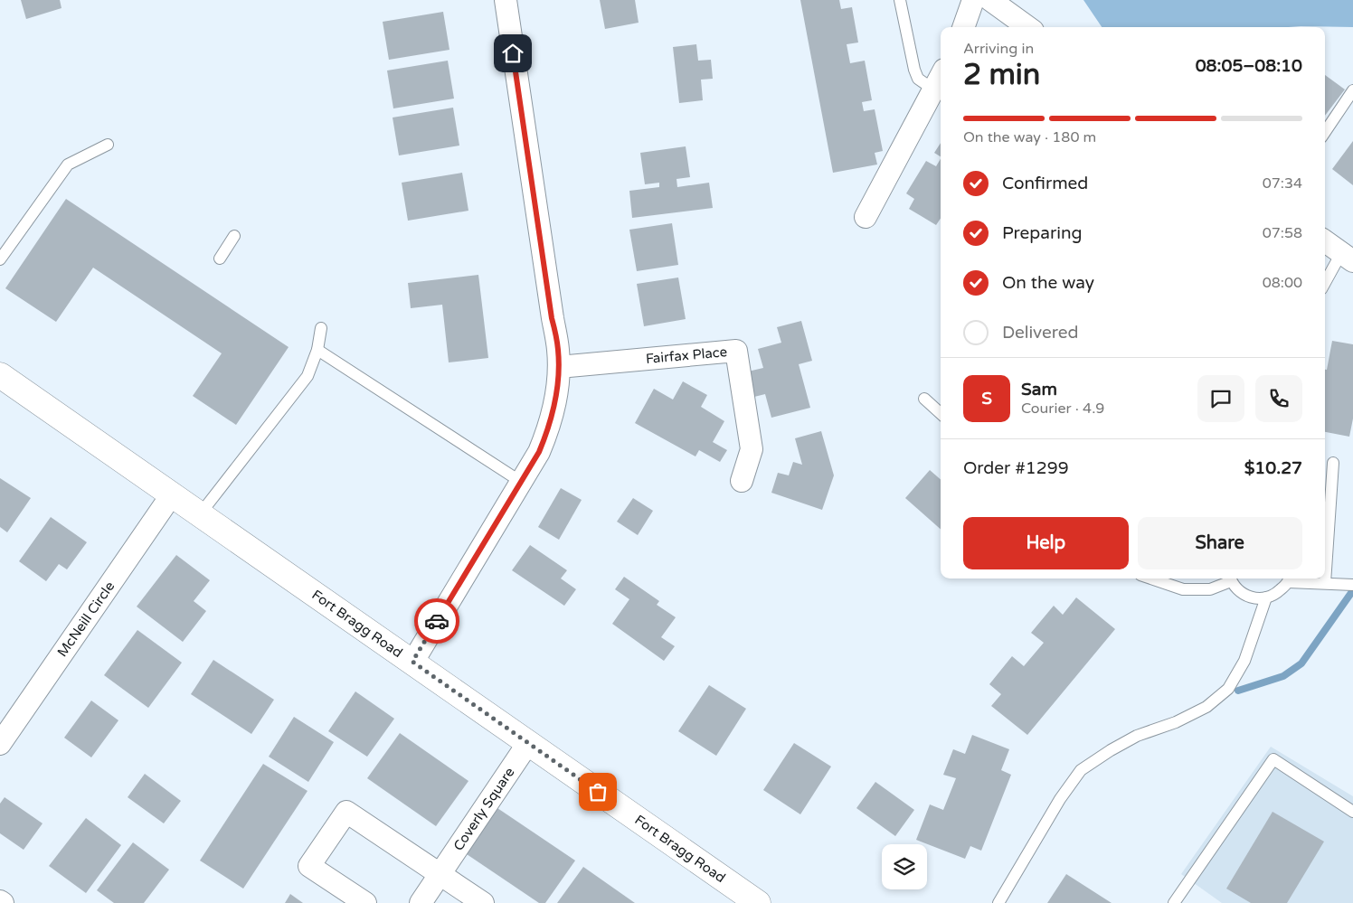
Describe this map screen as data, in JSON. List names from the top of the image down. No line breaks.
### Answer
{"streets":{"main road":["Fort Bragg Road"],"street":["Fairfax Place","McNeill Circle","Coverly Square"]},"crossings":[["McNeill Circle","Fort Bragg Road"],["Fort Bragg Road","Coverly Square"]],"page":{"heading":["2 min","Arriving in","08:05–08:10"],"panel":["Sam","Courier · 4.9","Order #1299","$10.27"],"bar":"On the way · 180 m","list":[["Confirmed","07:34"],["Preparing","07:58"],["On the way","08:00"],"Delivered"],"round":"S","buttons":["Help","Share"]}}
